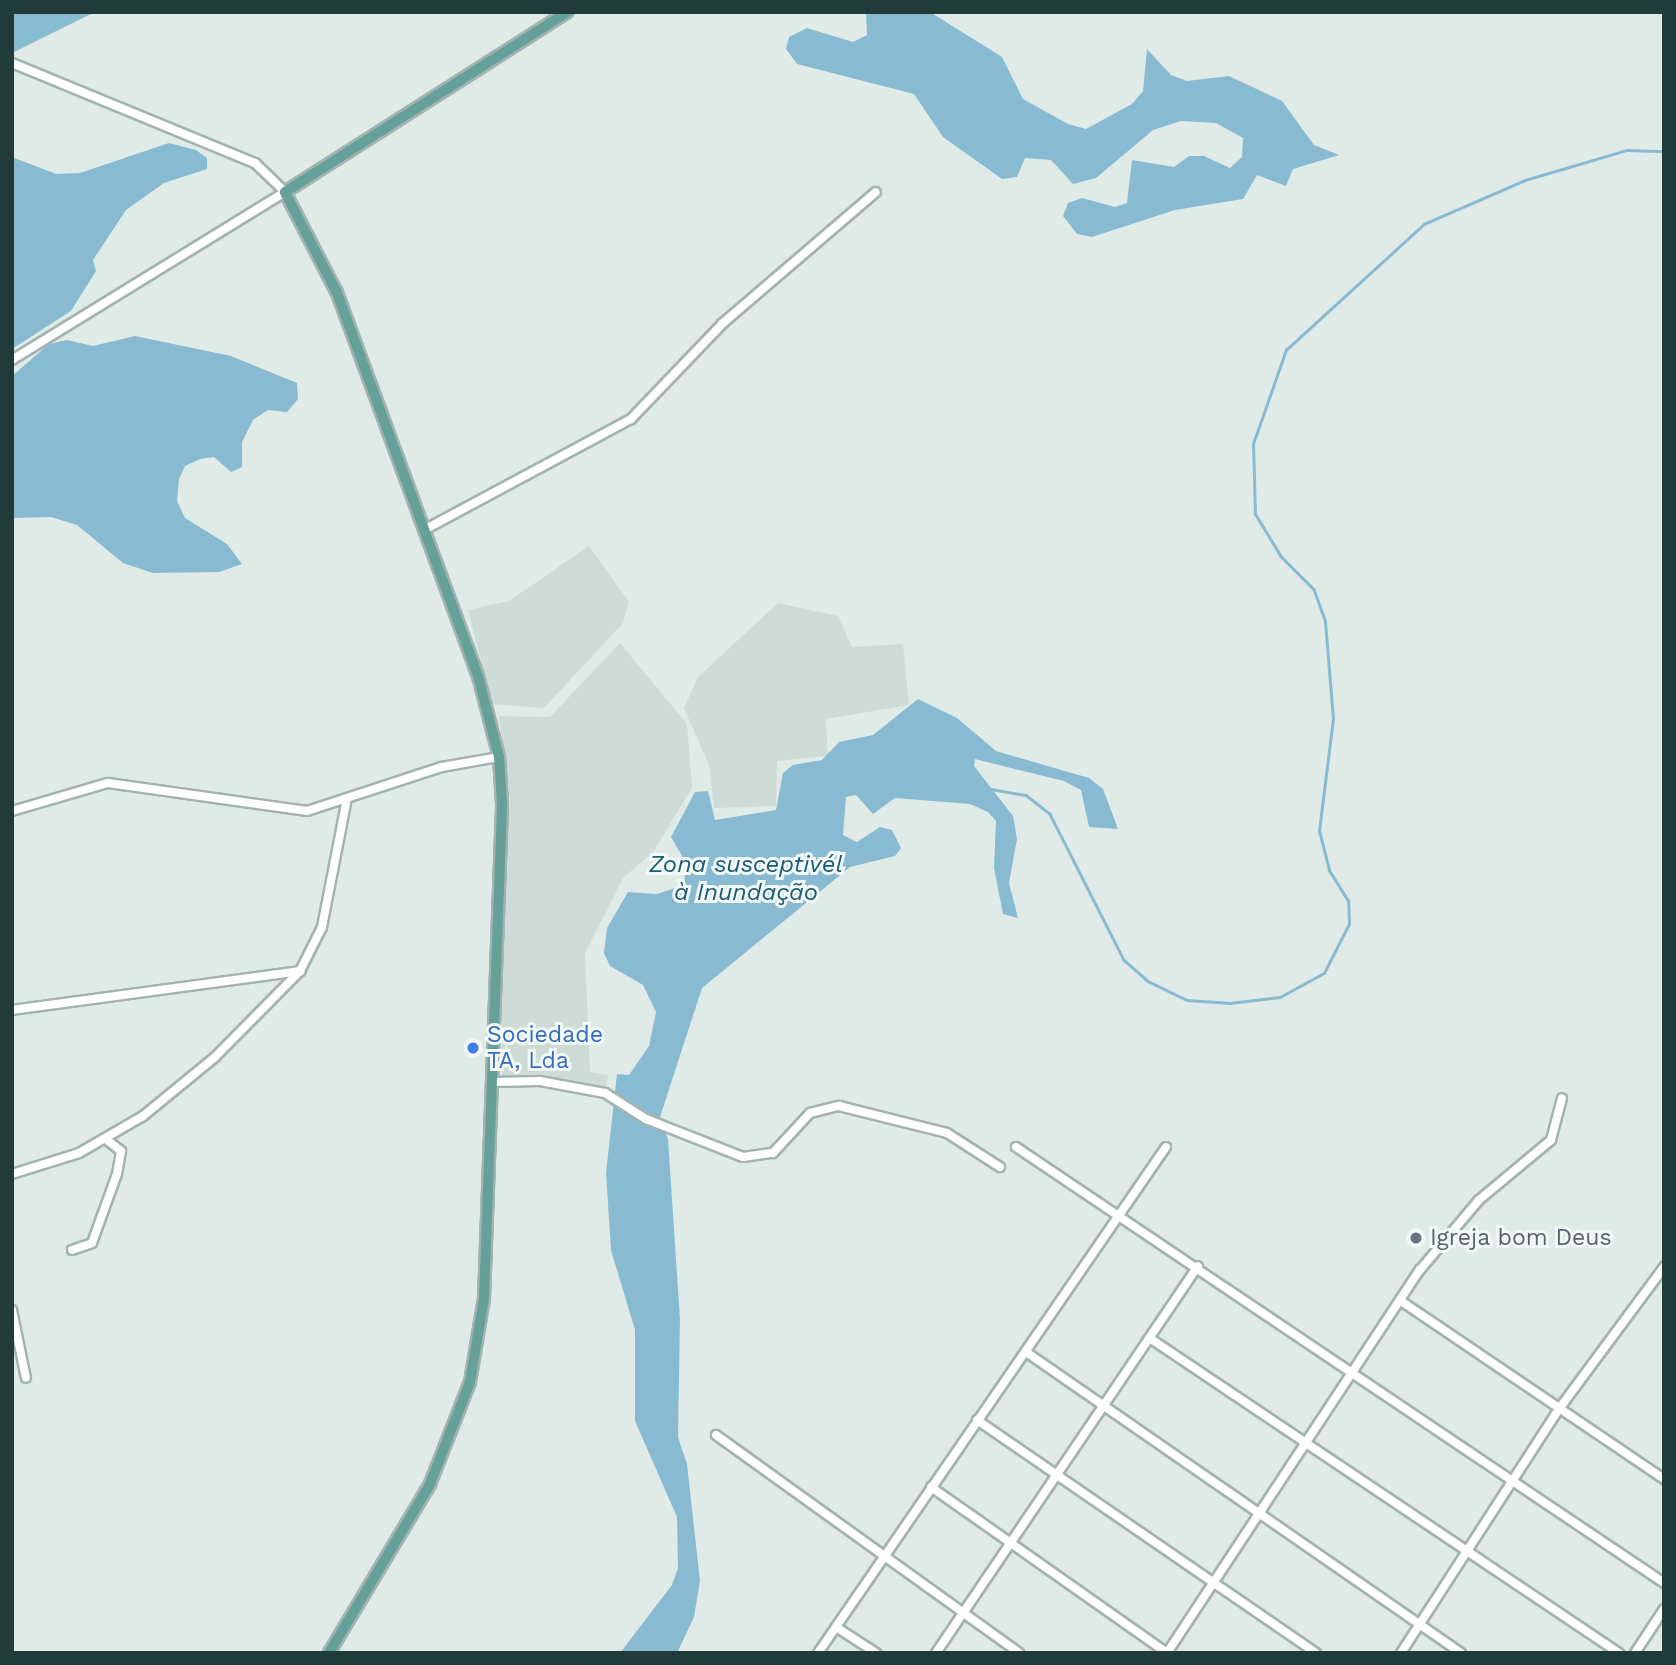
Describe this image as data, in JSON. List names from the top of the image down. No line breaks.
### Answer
{"water":["Zona susceptivél à Inundação"],"places":["Sociedade TA, Lda","Igreja bom Deus"]}
